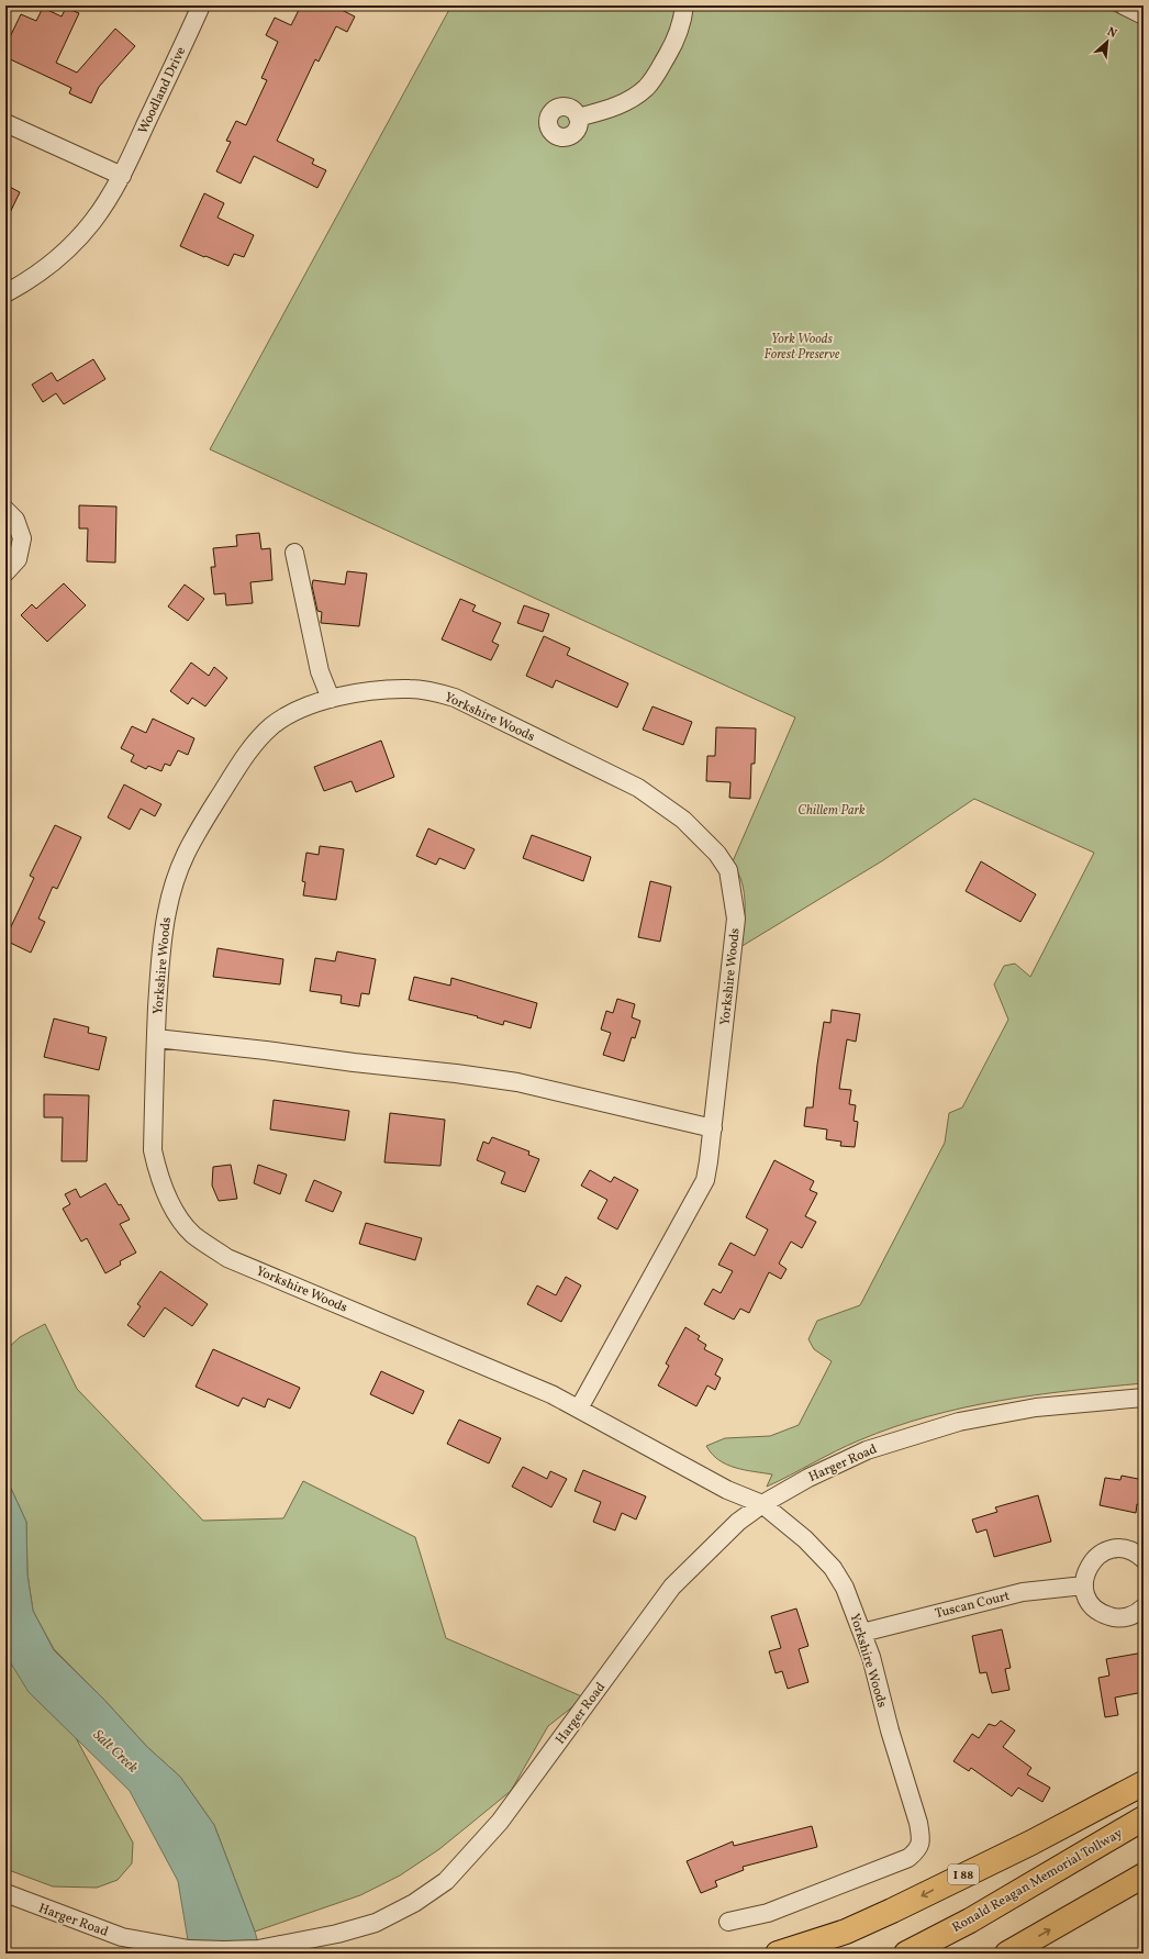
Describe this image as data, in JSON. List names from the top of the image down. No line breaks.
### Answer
{"streets":{"highway":["I 88","Ronald Reagan Memorial Tollway"],"street":["Woodland Drive","Yorkshire Woods","Harger Road","Tuscan Court"]},"crossings":[["Yorkshire Woods","Harger Road"],["Yorkshire Woods","Tuscan Court"]],"water":["Salt Creek"],"parks":["York Woods Forest Preserve","Chillem Park"],"north":"top right"}
